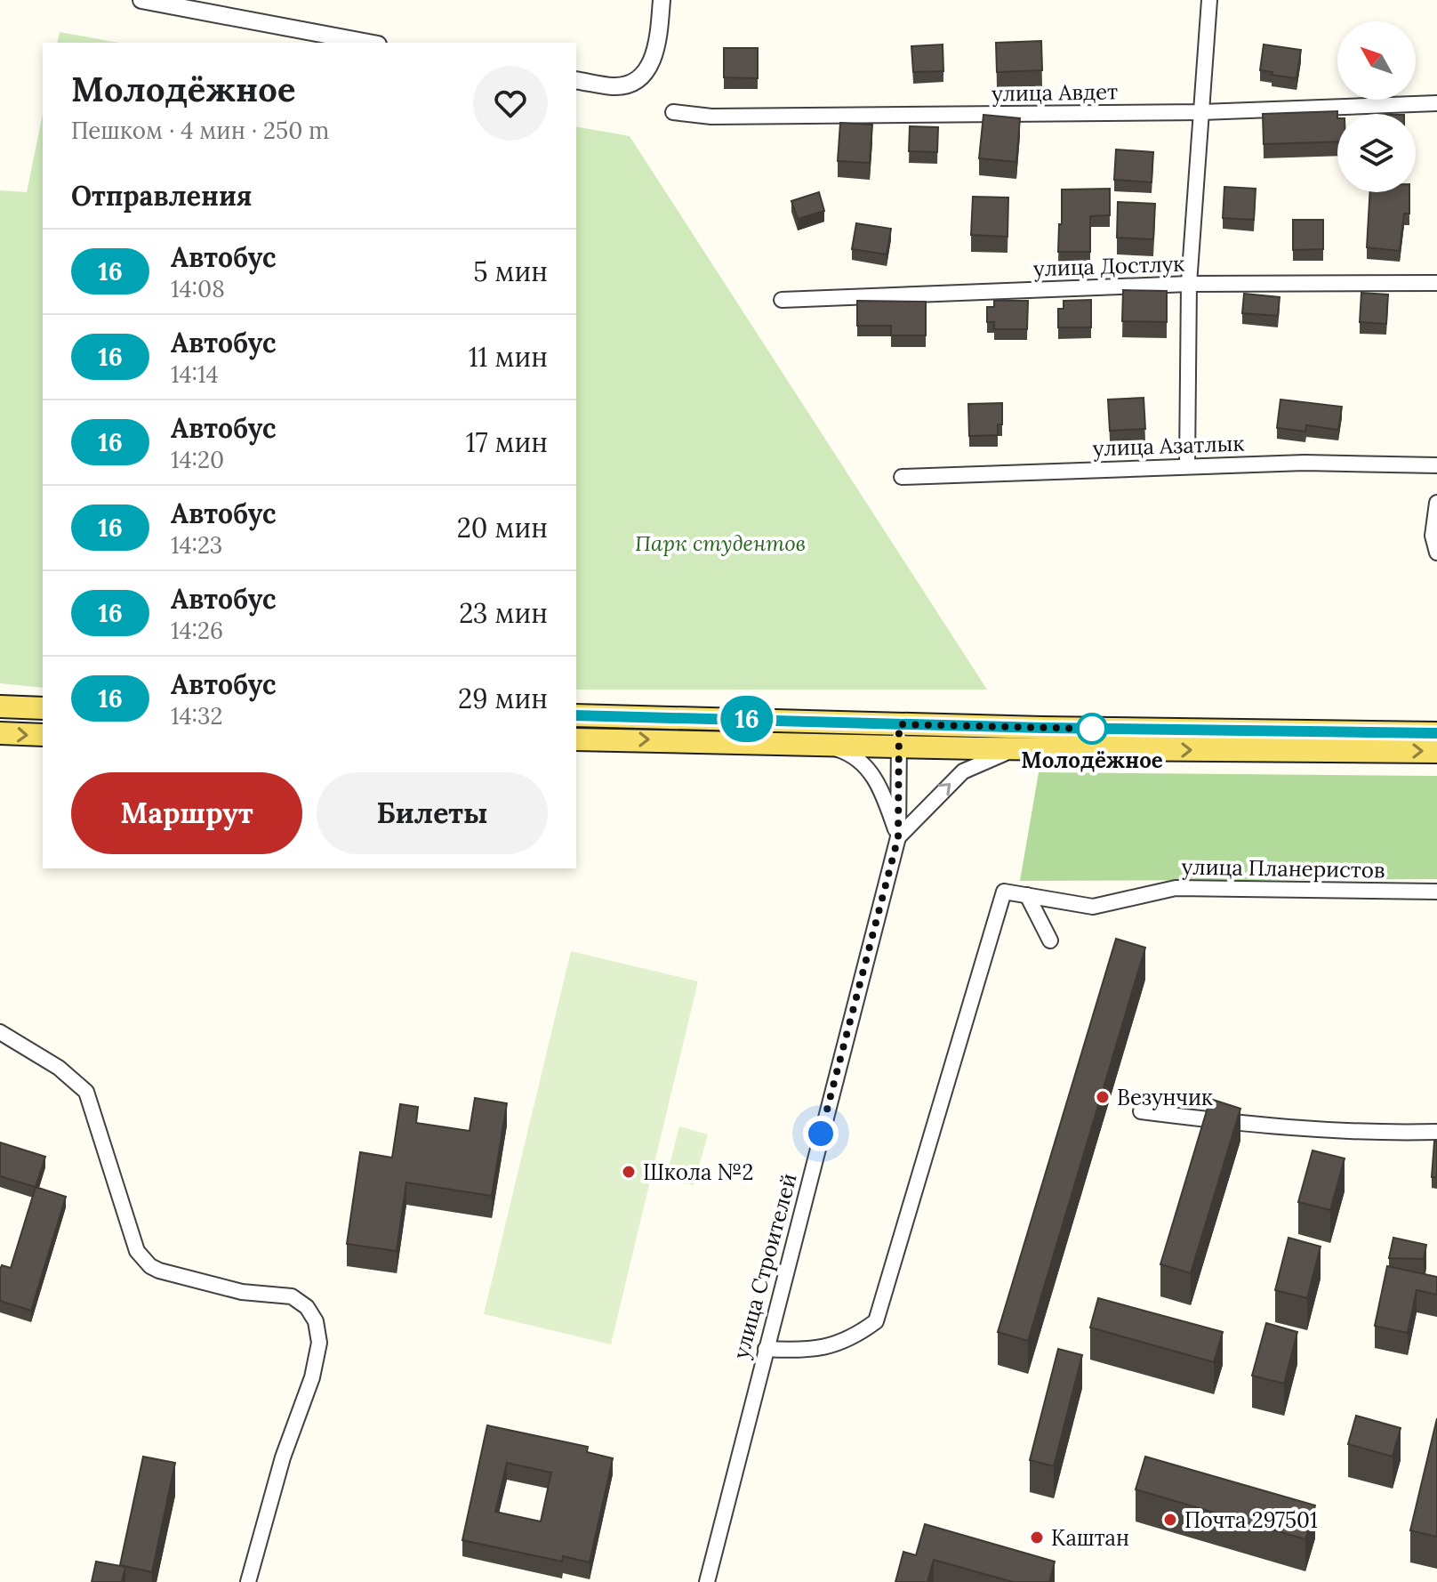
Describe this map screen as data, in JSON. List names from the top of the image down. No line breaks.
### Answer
{"streets":{"street":["улица Авдет","улица Достлук","улица Азатлык","улица Планеристов","улица Строителей"]},"crossings":[["улица Планеристов","улица Строителей"]],"parks":["Парк студентов"],"places":["Молодёжное","Везунчик","Школа №2","Почта 297501","Каштан"],"lines":["bus line 16"],"north":"top left","page":{"on_map":"16","heading":[["Молодёжное","Пешком · 4 мин · 250 m"],"Отправления"],"list":[{"mark":"16","name":"Автобус","note":"14:08","value":"5 мин"},{"mark":"16","name":"Автобус","note":"14:14","value":"11 мин"},{"mark":"16","name":"Автобус","note":"14:20","value":"17 мин"},{"mark":"16","name":"Автобус","note":"14:23","value":"20 мин"},{"mark":"16","name":"Автобус","note":"14:26","value":"23 мин"},{"mark":"16","name":"Автобус","note":"14:32","value":"29 мин"}],"buttons":["Маршрут","Билеты"]}}
